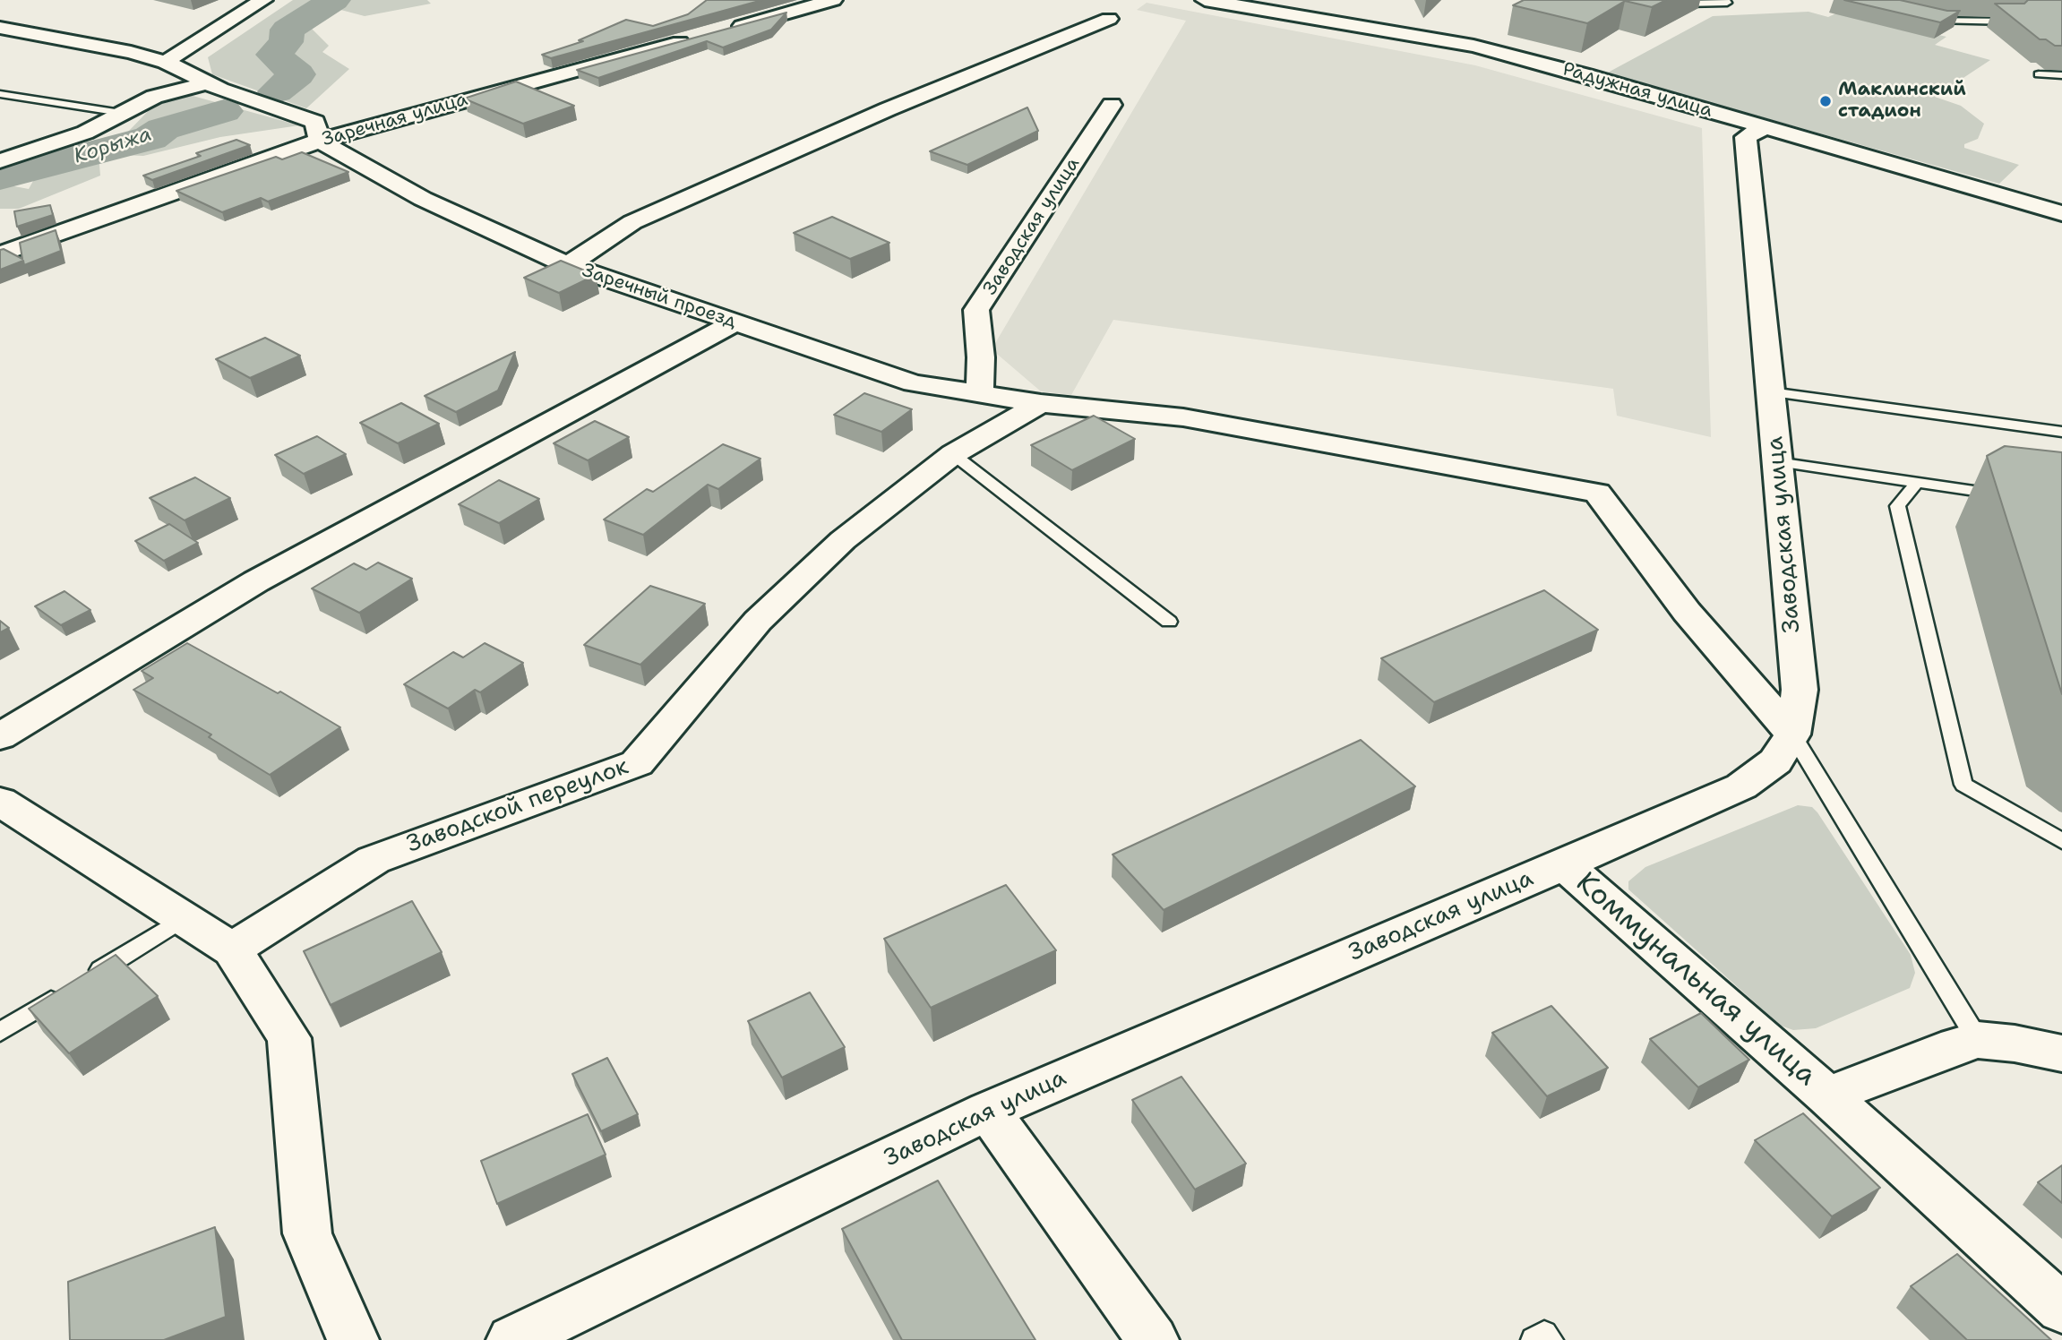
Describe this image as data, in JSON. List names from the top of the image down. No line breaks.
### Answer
{"streets":{"street":["Радужная улица","Заречная улица","Заводская улица","Заречный проезд","Заводской переулок","Коммунальная улица"]},"crossings":[["Радужная улица","Заводская улица"],["Заречная улица","Заречный проезд"],["Заводская улица","Заречный проезд"],["Заводская улица","Коммунальная улица"],["Заречный проезд","Заводской переулок"]],"water":["Корыжа"],"places":["Маклинский стадион"]}
